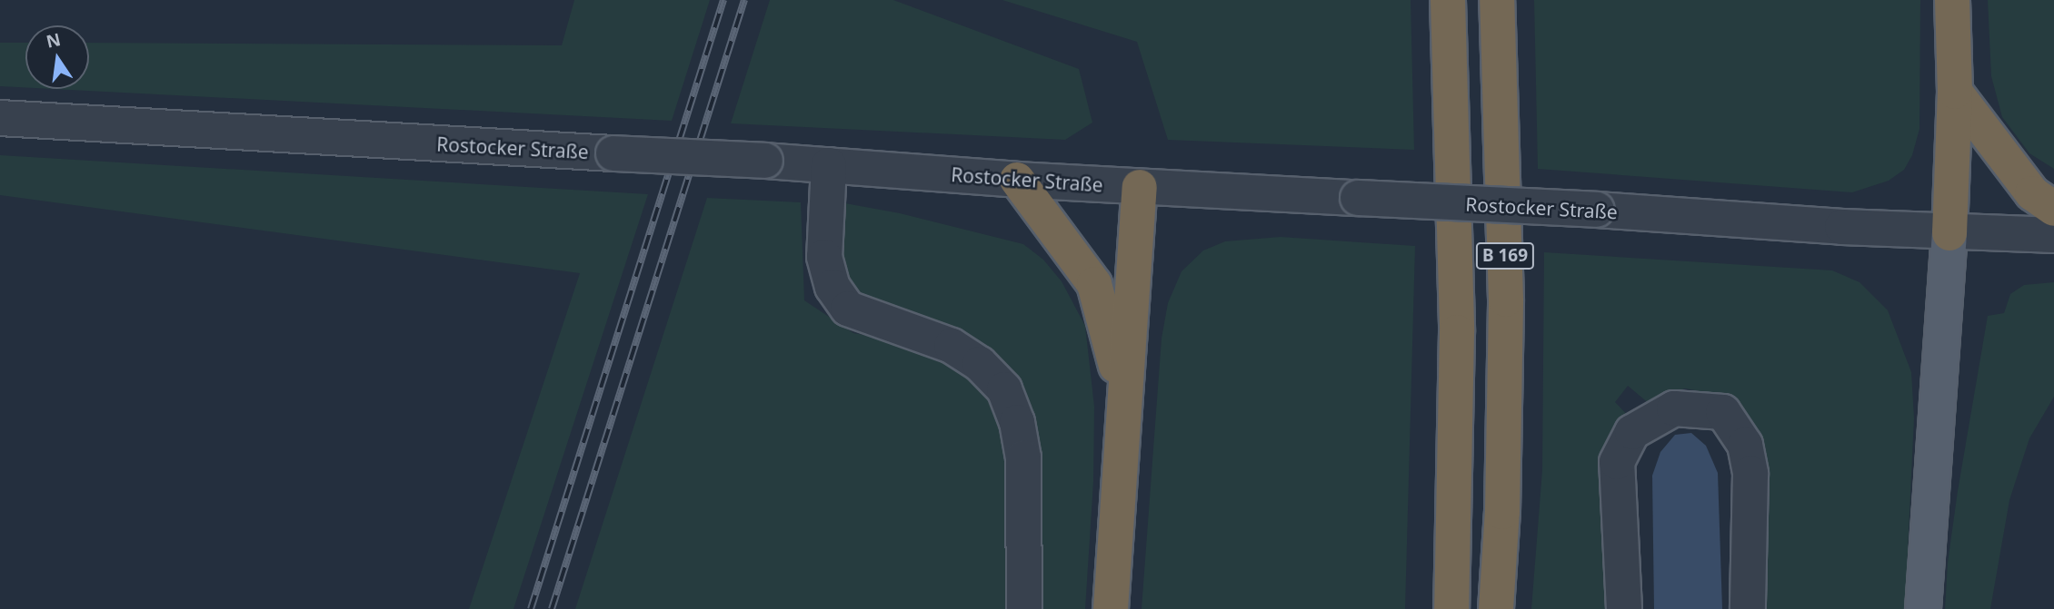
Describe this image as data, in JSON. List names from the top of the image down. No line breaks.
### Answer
{"streets":{"highway":["B 169"],"street":["Rostocker Straße"]},"north":"top"}
